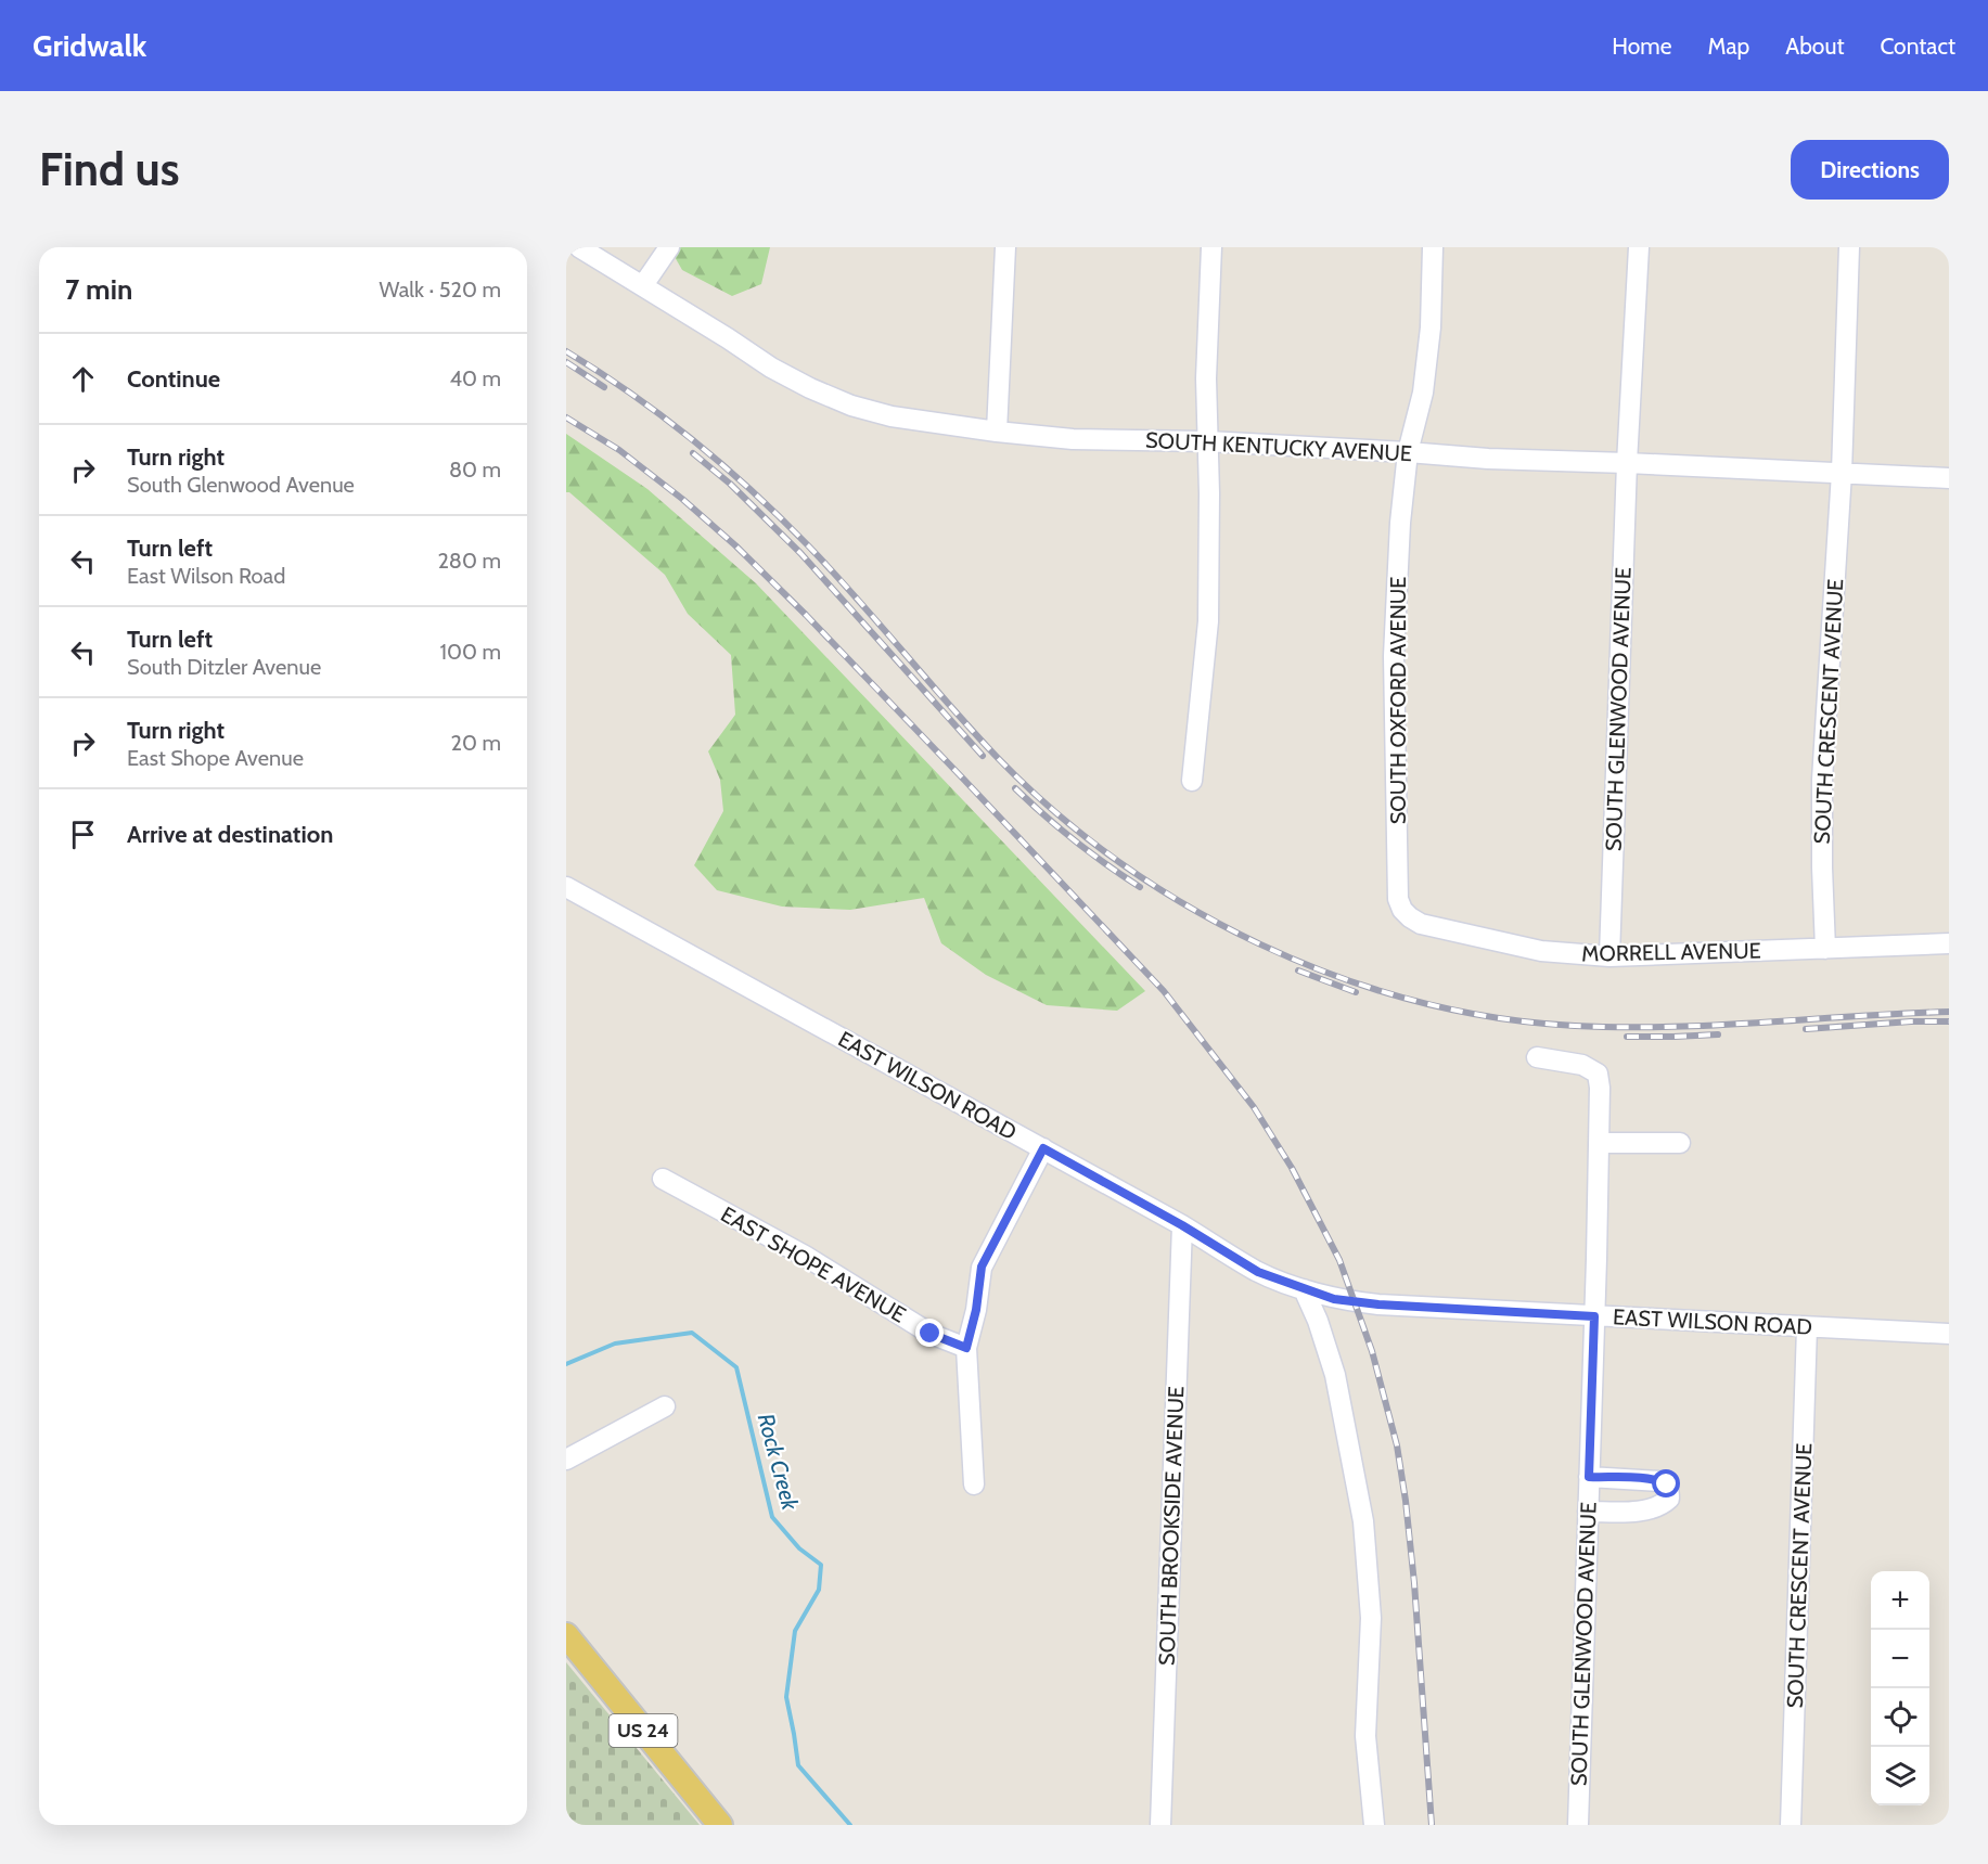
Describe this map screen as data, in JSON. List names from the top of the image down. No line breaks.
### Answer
{"streets":{"main road":["US 24"],"street":["SOUTH KENTUCKY AVENUE","SOUTH OXFORD AVENUE","SOUTH GLENWOOD AVENUE","SOUTH CRESCENT AVENUE","MORRELL AVENUE","EAST WILSON ROAD","EAST SHOPE AVENUE","SOUTH BROOKSIDE AVENUE"]},"crossings":[["SOUTH KENTUCKY AVENUE","SOUTH OXFORD AVENUE"],["SOUTH KENTUCKY AVENUE","SOUTH GLENWOOD AVENUE"],["SOUTH KENTUCKY AVENUE","SOUTH CRESCENT AVENUE"],["SOUTH OXFORD AVENUE","MORRELL AVENUE"],["SOUTH GLENWOOD AVENUE","MORRELL AVENUE"],["SOUTH GLENWOOD AVENUE","EAST WILSON ROAD"],["SOUTH CRESCENT AVENUE","MORRELL AVENUE"],["SOUTH CRESCENT AVENUE","EAST WILSON ROAD"],["EAST WILSON ROAD","SOUTH BROOKSIDE AVENUE"]],"water":["Rock Creek"],"page":{"header":"Gridwalk","nav":["Home","Map","About","Contact"],"buttons":"Directions","title":"Find us","heading":["7 min","Walk · 520 m"],"list":[["Continue","40 m"],["Turn right","South Glenwood Avenue","80 m"],["Turn left","East Wilson Road","280 m"],["Turn left","South Ditzler Avenue","100 m"],["Turn right","East Shope Avenue","20 m"],"Arrive at destination"],"map_buttons":["+","−"]}}
